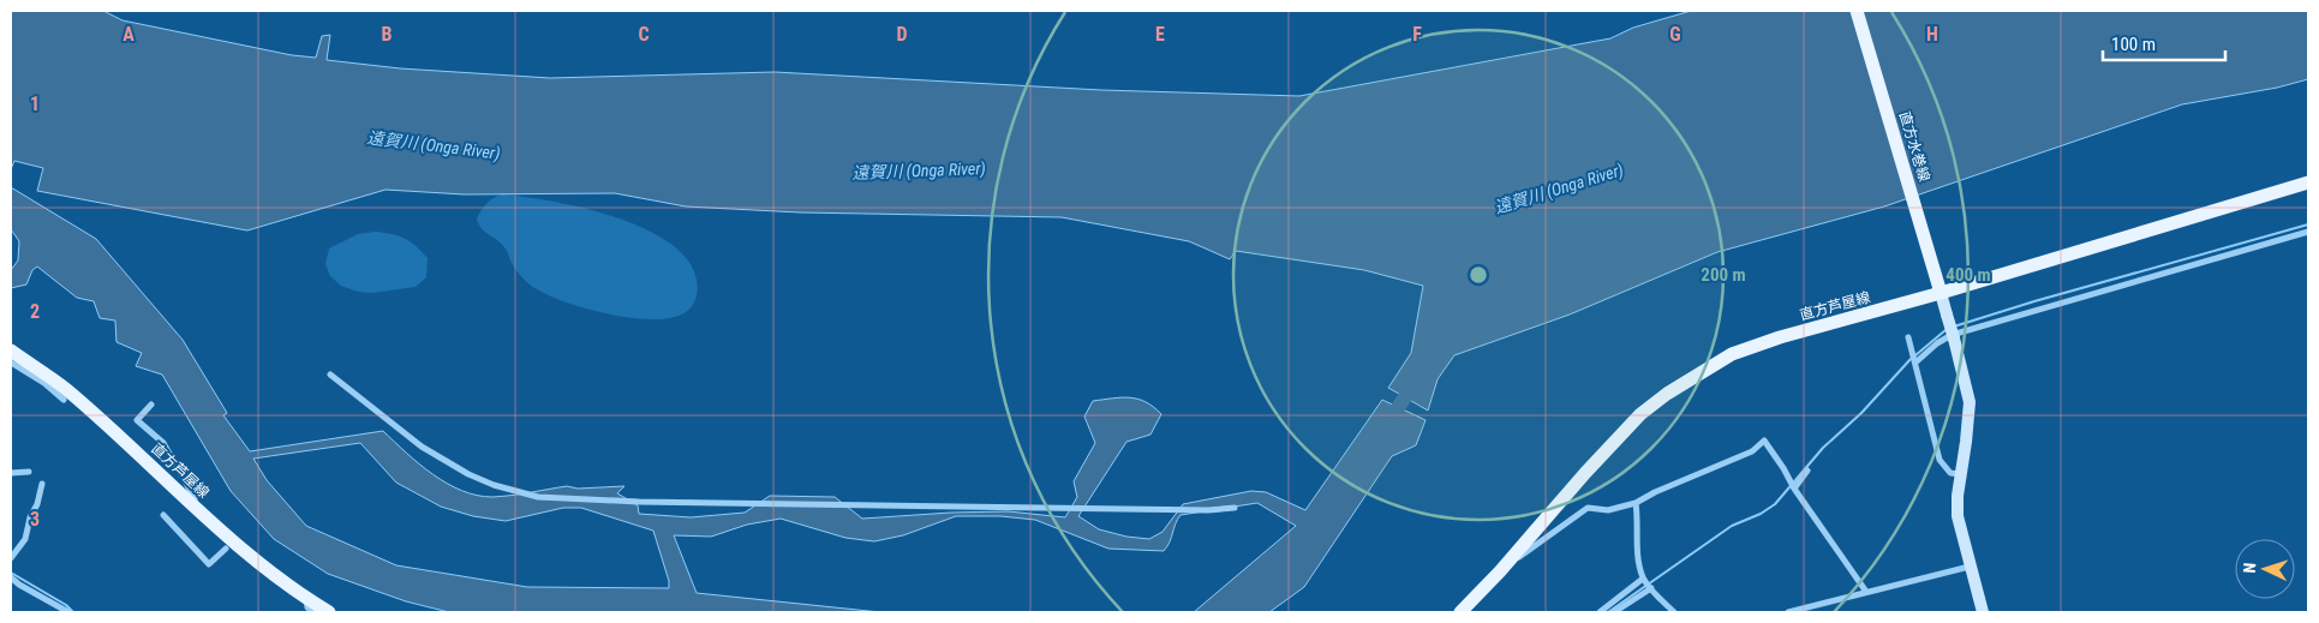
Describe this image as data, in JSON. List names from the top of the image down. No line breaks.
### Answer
{"streets":{"main road":["直方水巻線","直方芦屋線"]},"crossings":[["直方水巻線","直方芦屋線"]],"water":["遠賀川 (Onga River)"],"scale_bar":"100 m","north":"left","grid":{"columns":["A","B","C","D","E","F","G","H"],"rows":["1","2","3"]},"rings":["200 m","400 m"]}
